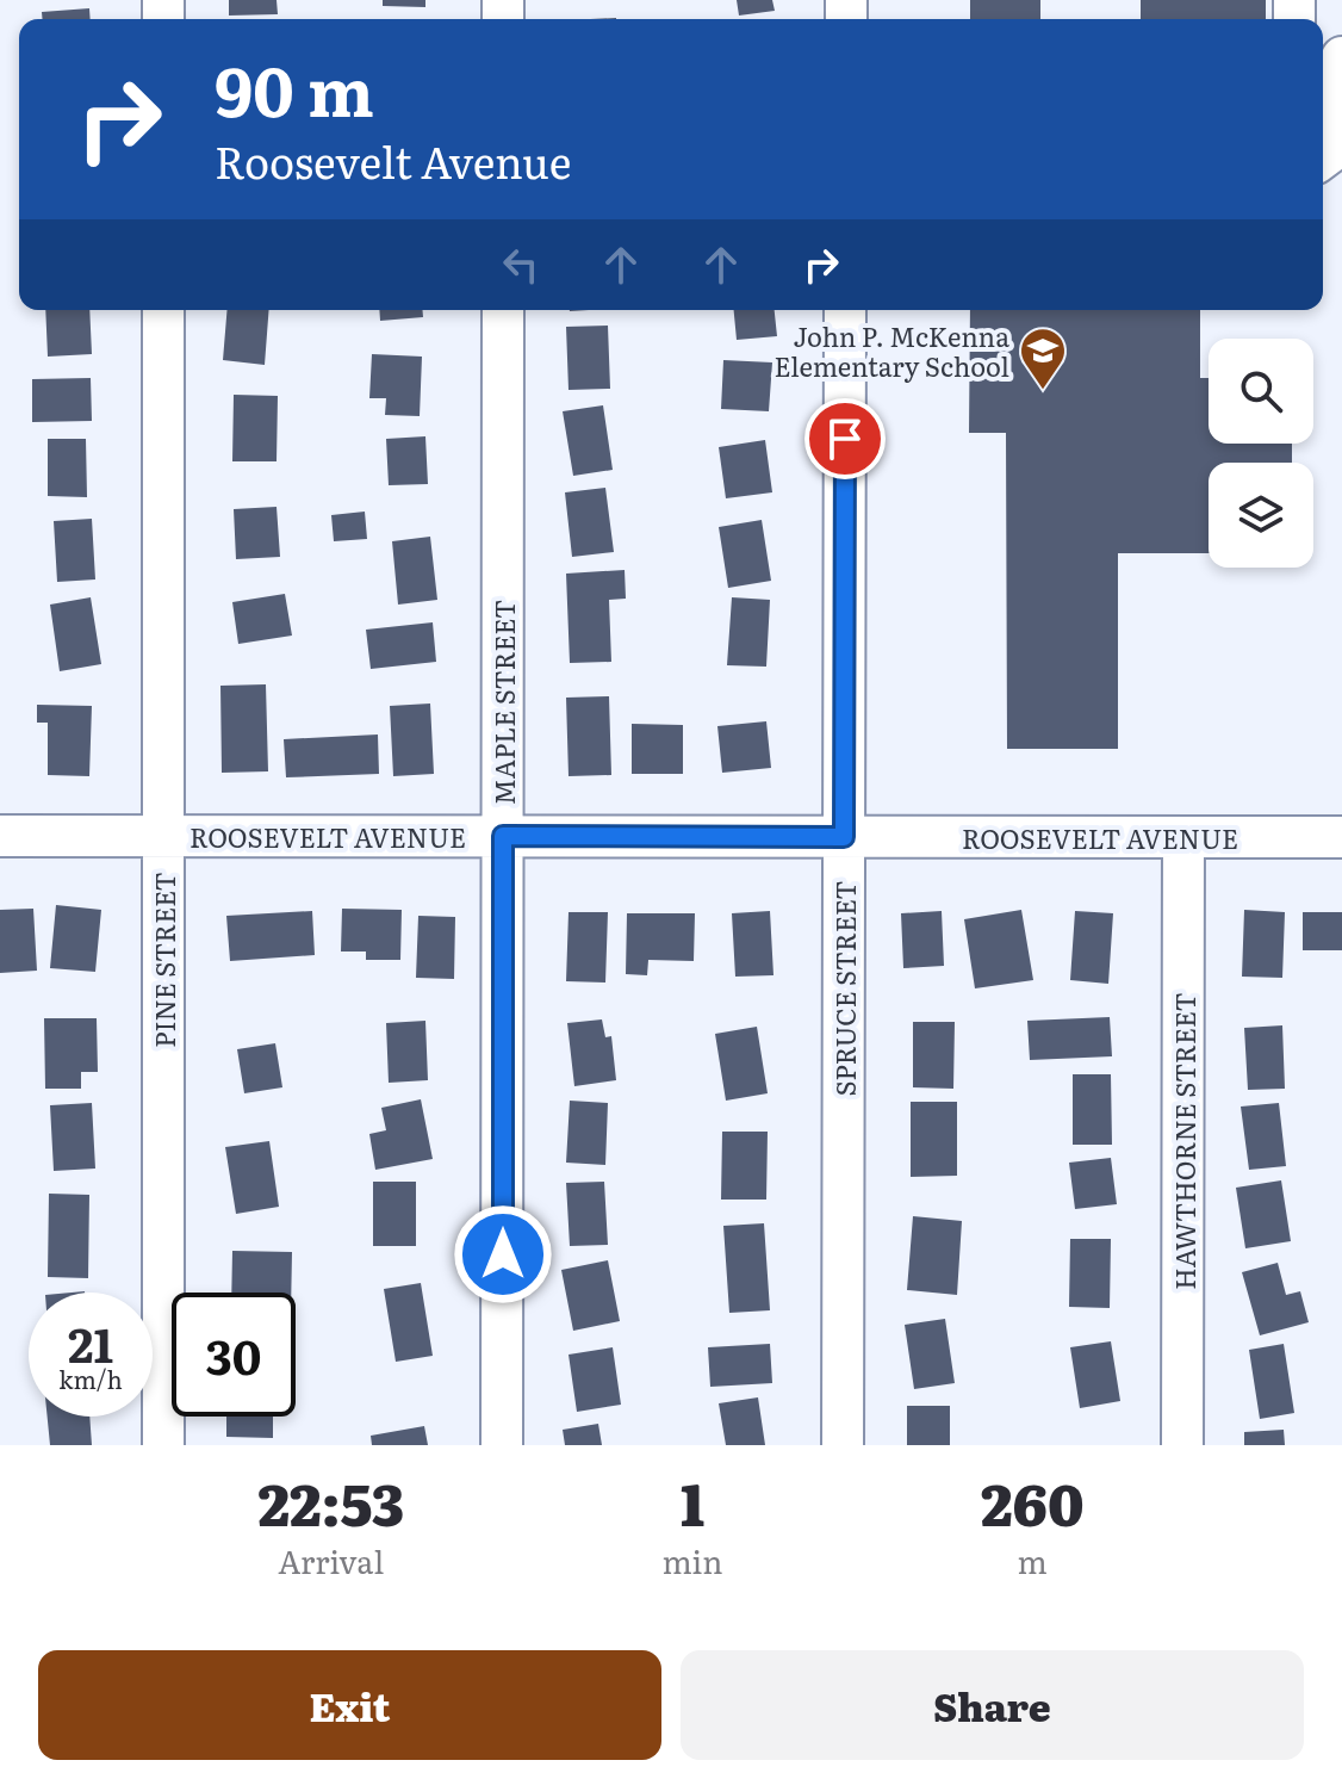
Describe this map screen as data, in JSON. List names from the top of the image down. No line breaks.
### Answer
{"streets":{"street":["MAPLE STREET","ROOSEVELT AVENUE","PINE STREET","SPRUCE STREET","HAWTHORNE STREET"]},"crossings":[["MAPLE STREET","ROOSEVELT AVENUE"],["ROOSEVELT AVENUE","PINE STREET"],["ROOSEVELT AVENUE","SPRUCE STREET"],["ROOSEVELT AVENUE","HAWTHORNE STREET"]],"places":{"school or university":["John P. McKenna Elementary School"]},"page":{"turn":["90 m","Roosevelt Avenue"],"speed":"21 km/h","limit":"30","eta":["22:53","Arrival","1","min","260","m"],"buttons":["Exit","Share"]}}
